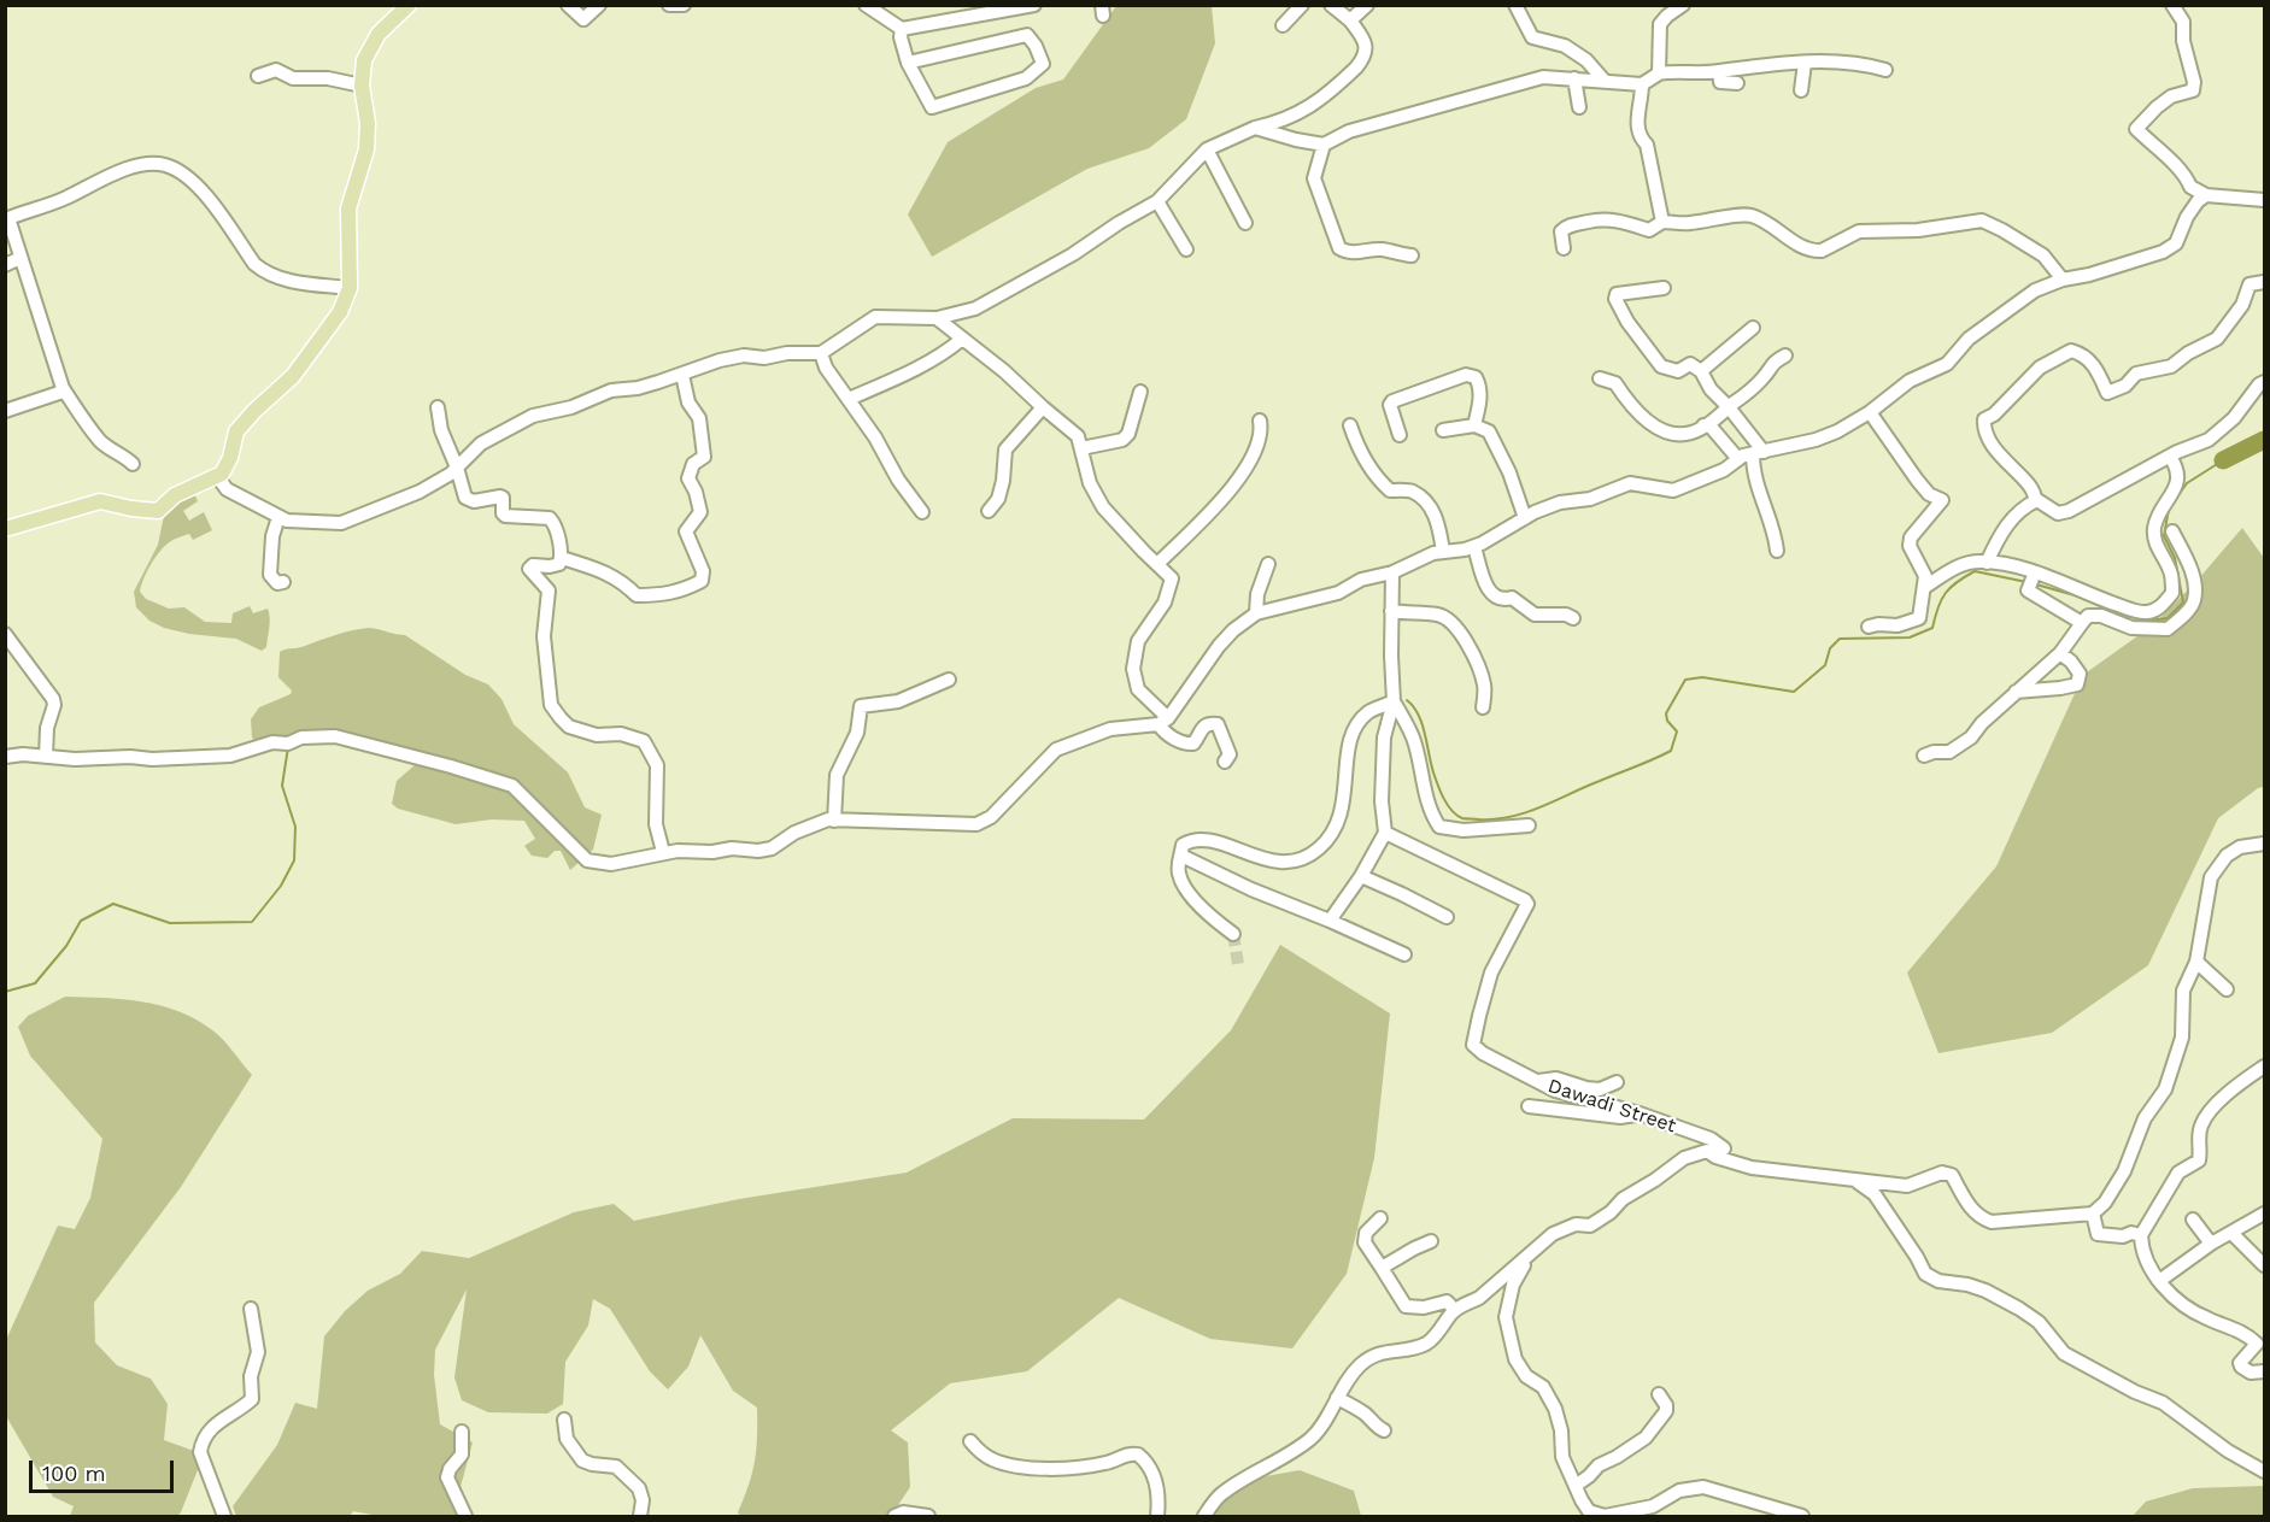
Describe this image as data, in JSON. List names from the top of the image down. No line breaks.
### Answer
{"streets":{"street":["Dawadi Street"]},"scale_bar":"100 m"}
